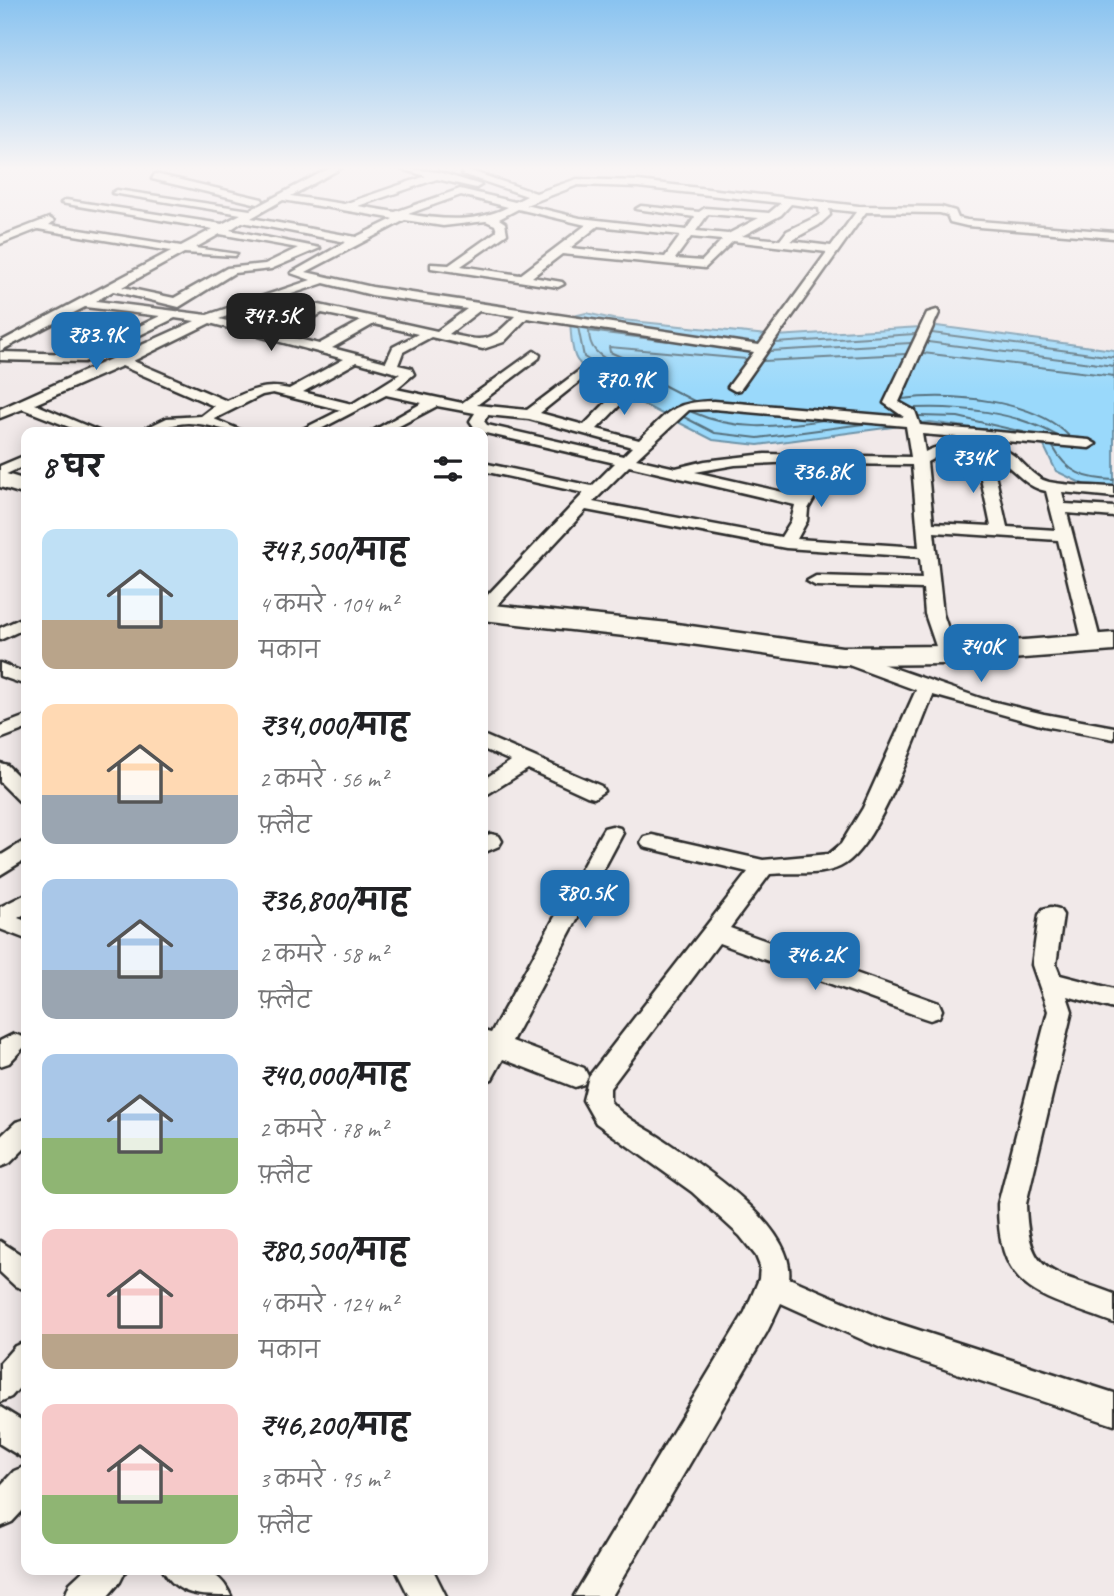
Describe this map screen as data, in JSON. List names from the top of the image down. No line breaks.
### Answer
{"page":{"price":["₹47.5K","₹83.9K","₹70.9K","₹34K","₹36.8K","₹40K","₹80.5K","₹46.2K"],"heading":"8 घर","list":[{"name":"₹47,500/माह","note":"4 कमरे · 104 m² · मकान"},{"name":"₹34,000/माह","note":"2 कमरे · 56 m² · फ़्लैट"},{"name":"₹36,800/माह","note":"2 कमरे · 58 m² · फ़्लैट"},{"name":"₹40,000/माह","note":"2 कमरे · 78 m² · फ़्लैट"},{"name":"₹80,500/माह","note":"4 कमरे · 124 m² · मकान"},{"name":"₹46,200/माह","note":"3 कमरे · 95 m² · फ़्लैट"}]}}
